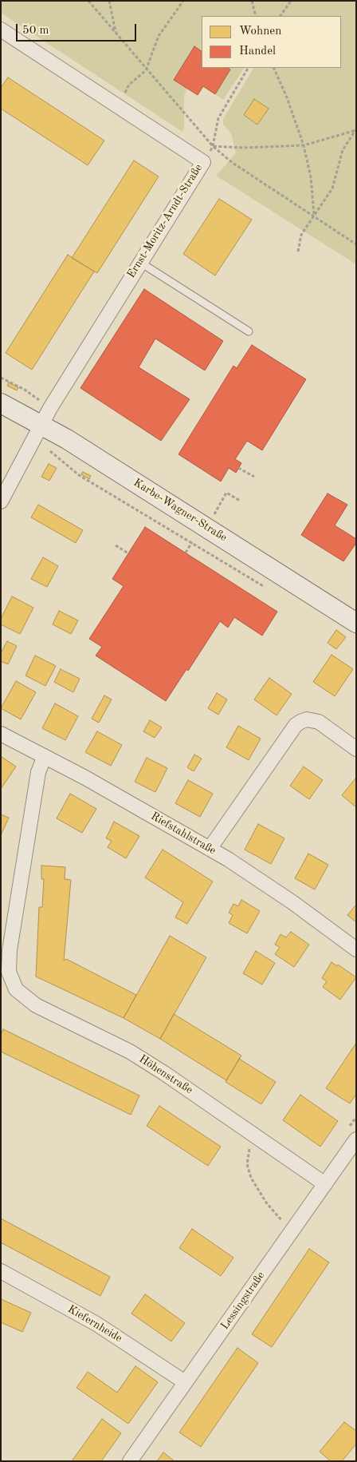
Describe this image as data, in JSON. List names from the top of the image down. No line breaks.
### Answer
{"streets":{"street":["Ernst-Moritz-Arndt-Straße","Karbe-Wagner-Straße","Riefstahlstraße","Höhenstraße","Lessingstraße","Kiefernheide"]},"crossings":[["Ernst-Moritz-Arndt-Straße","Karbe-Wagner-Straße"],["Riefstahlstraße","Höhenstraße"],["Höhenstraße","Lessingstraße"],["Lessingstraße","Kiefernheide"]],"legend":["Wohnen","Handel"],"scale_bar":"50 m"}
